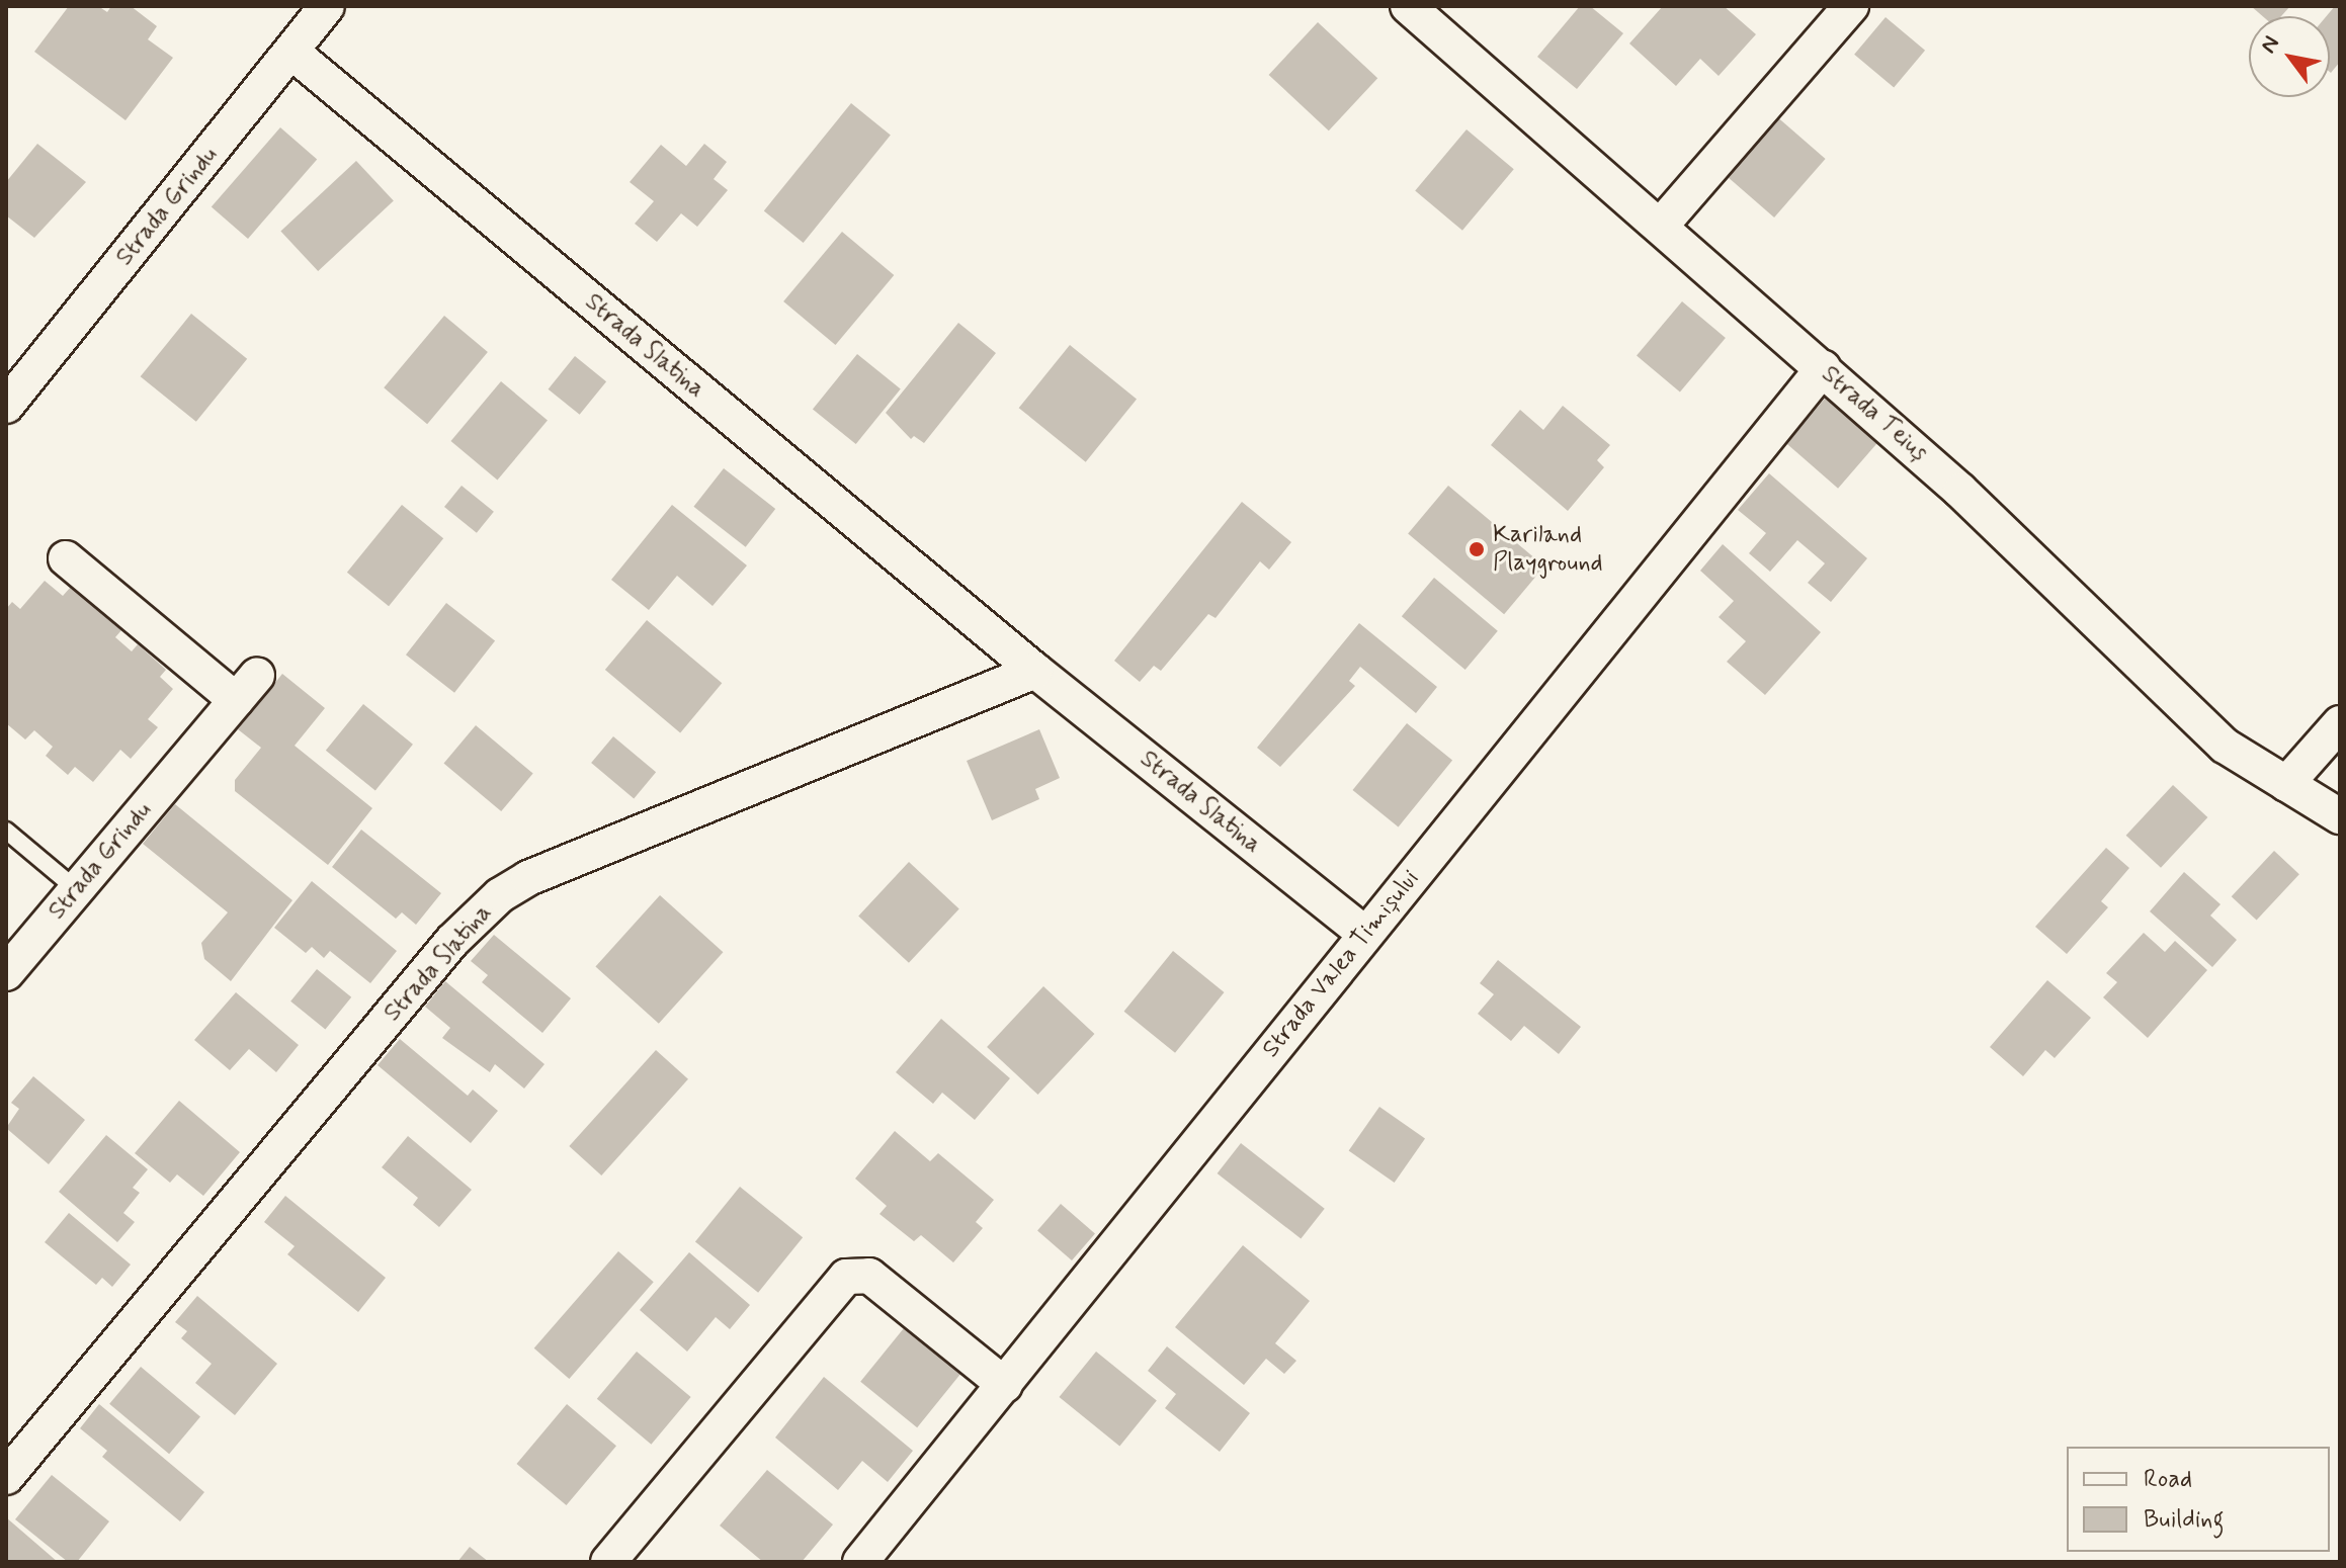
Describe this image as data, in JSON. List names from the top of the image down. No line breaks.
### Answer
{"streets":{"street":["Strada Grindu","Strada Slatina","Strada Teiuș","Strada Valea Timișului"]},"crossings":[["Strada Grindu","Strada Slatina"],["Strada Slatina","Strada Valea Timișului"],["Strada Teiuș","Strada Valea Timișului"]],"places":["Kariland Playground"],"legend":["Road","Building"],"north":"top left"}
